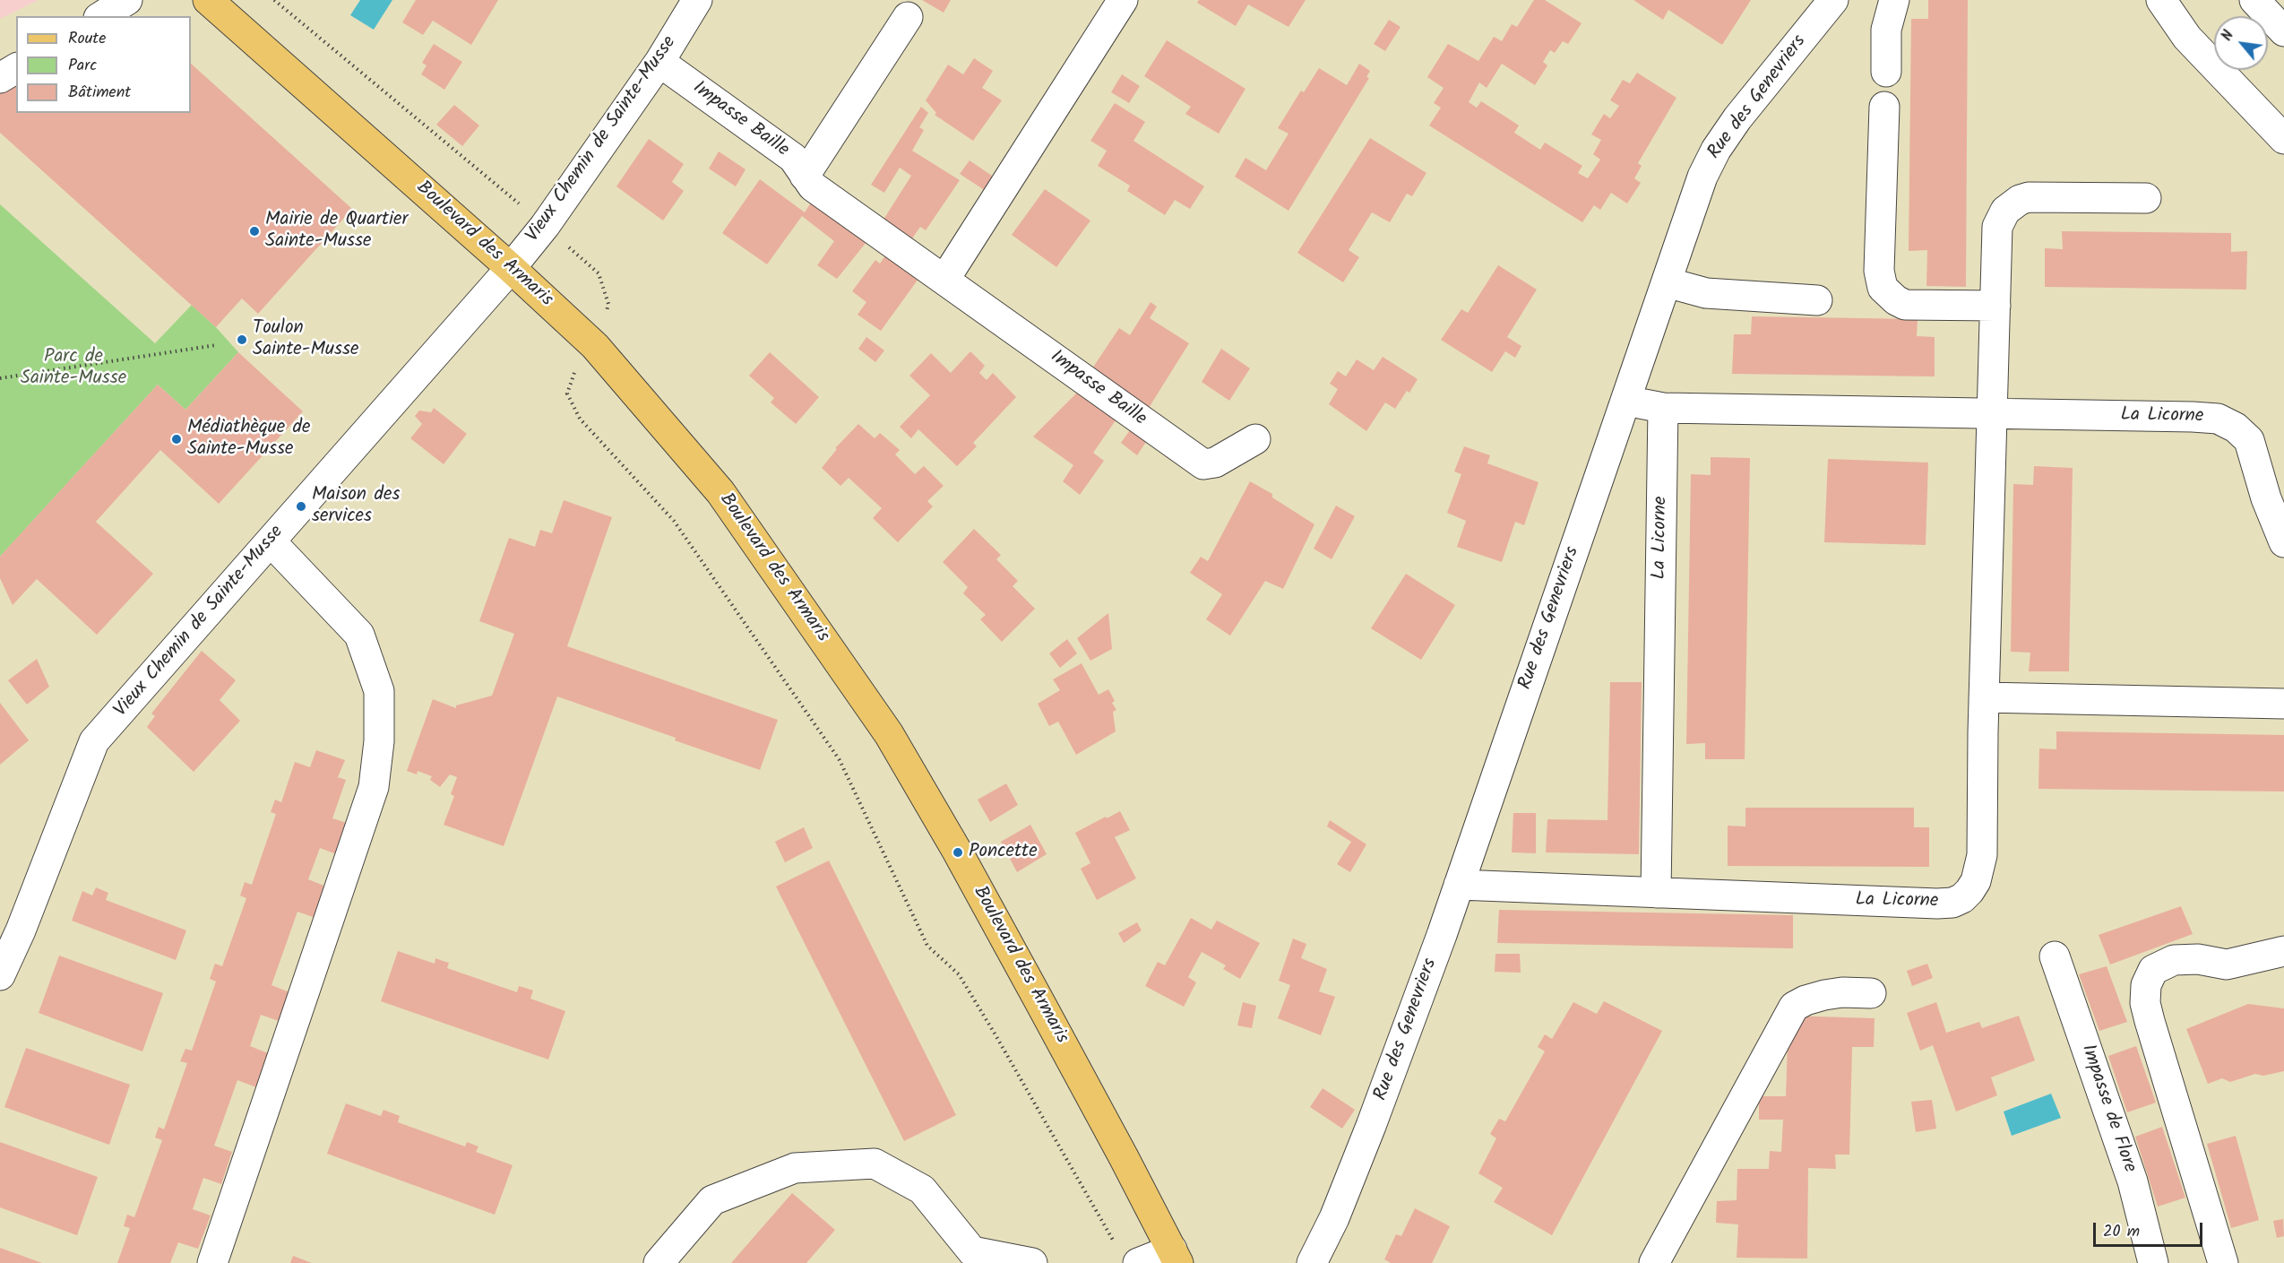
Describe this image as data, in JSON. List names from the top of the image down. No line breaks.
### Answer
{"streets":{"main road":["Boulevard des Armaris"],"street":["Rue des Genevriers","Impasse Baille","Vieux Chemin de Sainte-Musse","La Licorne","Impasse de Flore"]},"crossings":[["Rue des Genevriers","La Licorne"],["Impasse Baille","Vieux Chemin de Sainte-Musse"],["Vieux Chemin de Sainte-Musse","Boulevard des Armaris"]],"parks":["Parc de Sainte-Musse"],"places":["Mairie de Quartier Sainte-Musse","Toulon Sainte-Musse","Médiathèque de Sainte-Musse","Maison des services","Poncette"],"legend":["Route","Parc","Bâtiment"],"scale_bar":"20 m","north":"top left"}
